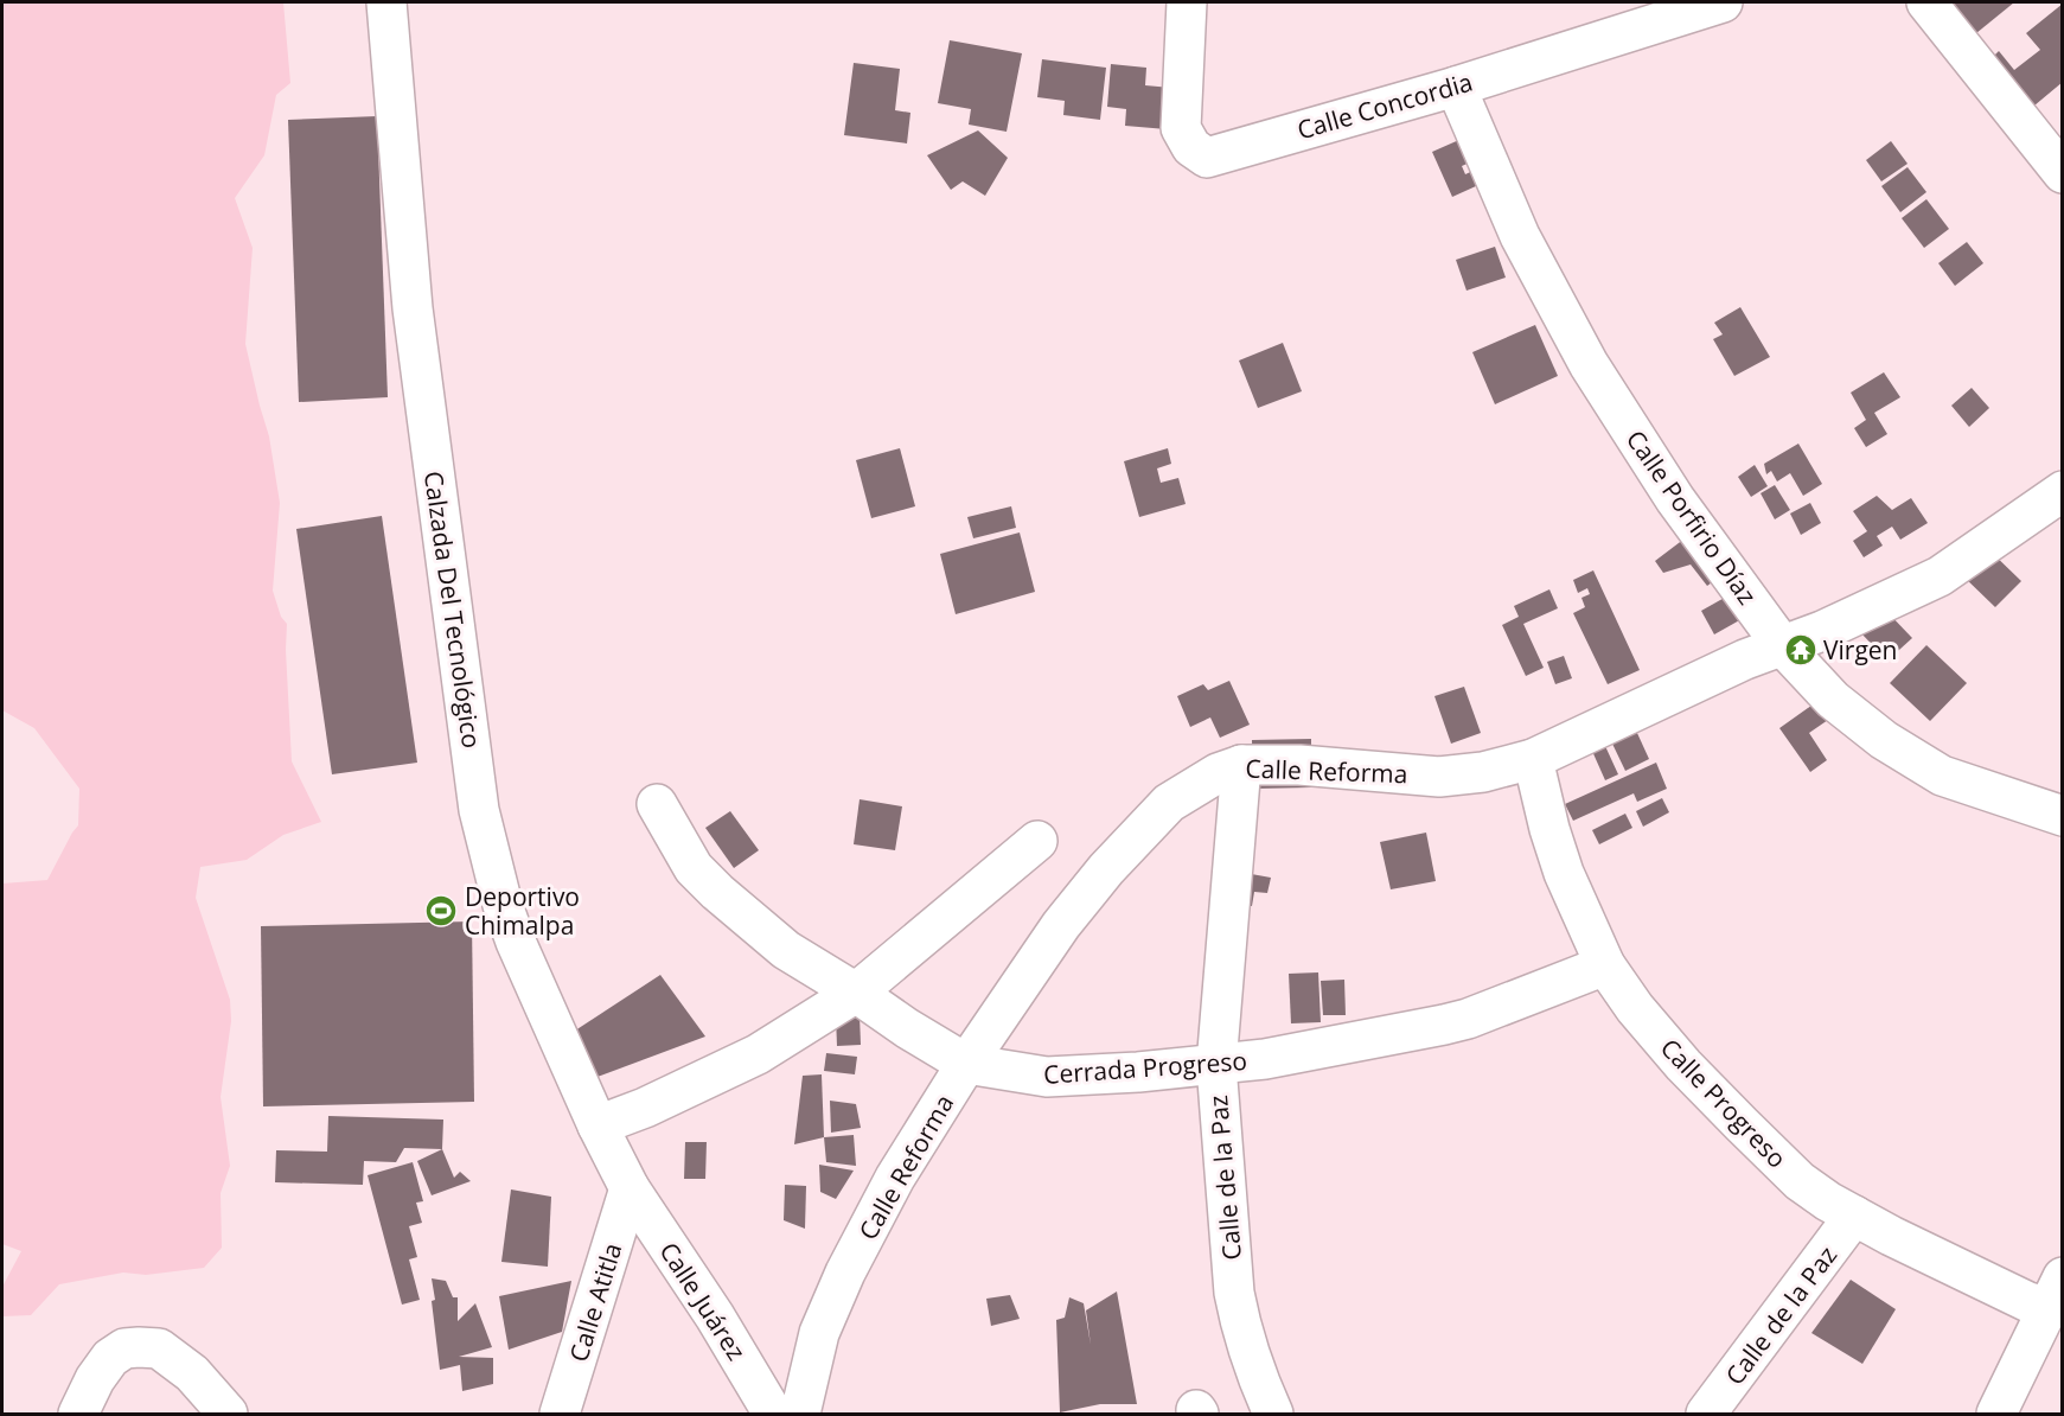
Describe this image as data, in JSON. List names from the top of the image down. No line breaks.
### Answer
{"streets":{"street":["Calle Concordia","Calle Porfirio Díaz","Calzada Del Tecnológico","Calle Reforma","Cerrada Progreso","Calle Progreso","Calle de la Paz","Calle Juárez","Calle Atitla"]},"crossings":[["Calle Concordia","Calle Porfirio Díaz"],["Calle Porfirio Díaz","Calle Reforma"],["Calzada Del Tecnológico","Calle Juárez"],["Calzada Del Tecnológico","Calle Atitla"],["Calle Reforma","Cerrada Progreso"],["Calle Reforma","Calle Progreso"],["Calle Reforma","Calle de la Paz"],["Cerrada Progreso","Calle Progreso"],["Cerrada Progreso","Calle de la Paz"],["Calle Progreso","Calle de la Paz"],["Calle Juárez","Calle Atitla"]],"places":{"temple":["Virgen"],"sports":["Deportivo Chimalpa"]}}
